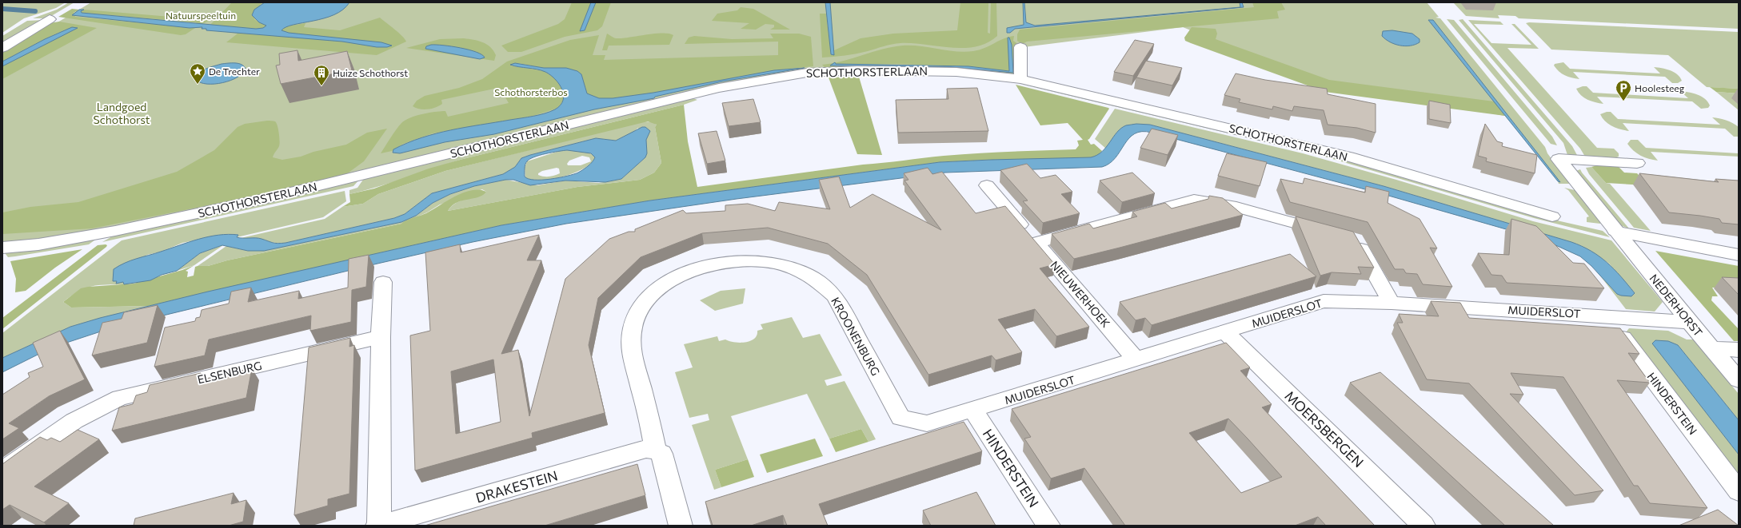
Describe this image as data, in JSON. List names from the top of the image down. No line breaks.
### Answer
{"streets":{"street":["SCHOTHORSTERLAAN","NIEUWERHOEK","NEDERHORST","MUIDERSLOT","KROONENBURG","ELSENBURG","HINDERSTEIN","MOERSBERGEN","DRAKESTEIN"]},"crossings":[["NIEUWERHOEK","MUIDERSLOT"],["NEDERHORST","MUIDERSLOT"],["MUIDERSLOT","KROONENBURG"],["MUIDERSLOT","HINDERSTEIN"],["MUIDERSLOT","MOERSBERGEN"],["KROONENBURG","HINDERSTEIN"],["KROONENBURG","DRAKESTEIN"]],"parks":["Natuurspeeltuin","Schothorsterbos","Landgoed Schothorst"],"places":{"place":["De Trechter"],"building":["Huize Schothorst"],"parking":["Hoolesteeg"]}}
